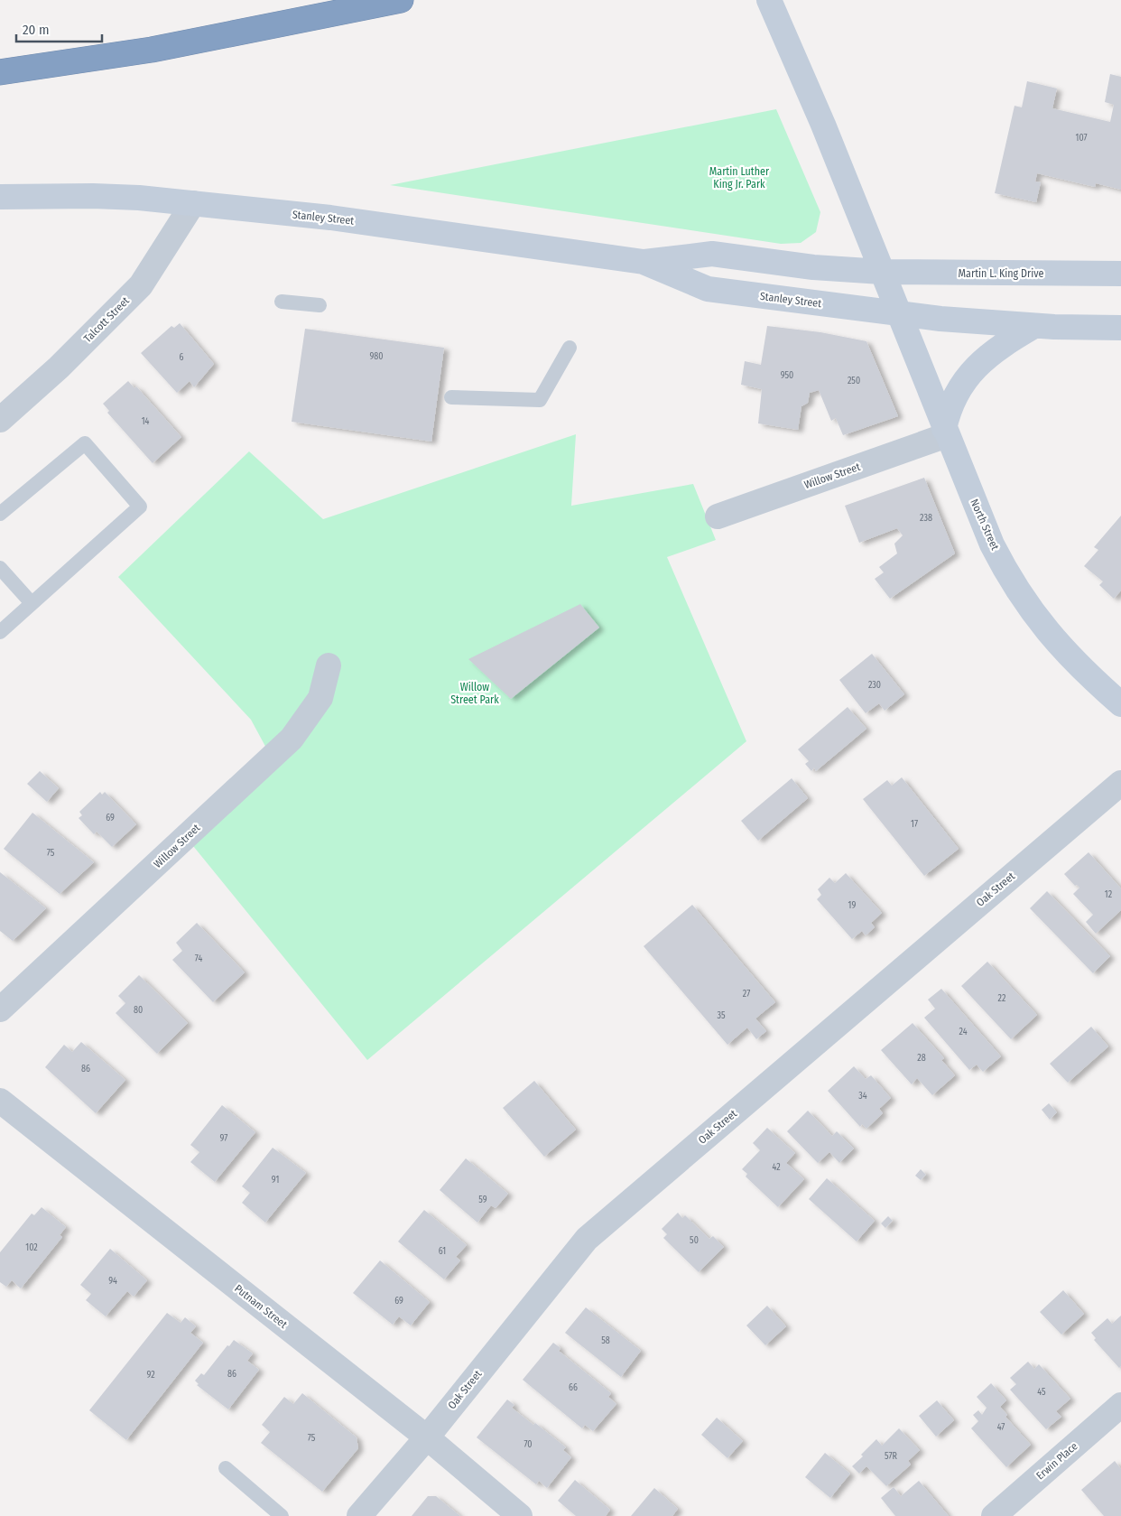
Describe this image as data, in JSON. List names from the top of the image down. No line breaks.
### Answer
{"streets":{"main road":["Stanley Street","Martin L. King Drive","North Street"],"street":["Talcott Street","Willow Street","Oak Street","Putnam Street","Erwin Place"]},"crossings":[["Stanley Street","Martin L. King Drive"],["Stanley Street","Talcott Street"],["Stanley Street","North Street"],["Willow Street","North Street"],["Oak Street","Putnam Street"]],"parks":["Martin Luther King Jr. Park","Willow Street Park"],"house_numbers":["107","980","6","950","250","14","238","230","69","17","75","12","19","74","27","22","80","35","24","28","86","34","97","42","91","59","50","102","61","94","69","58","86","92","66","45","47","75","70","57R"],"scale_bar":"20 m"}
